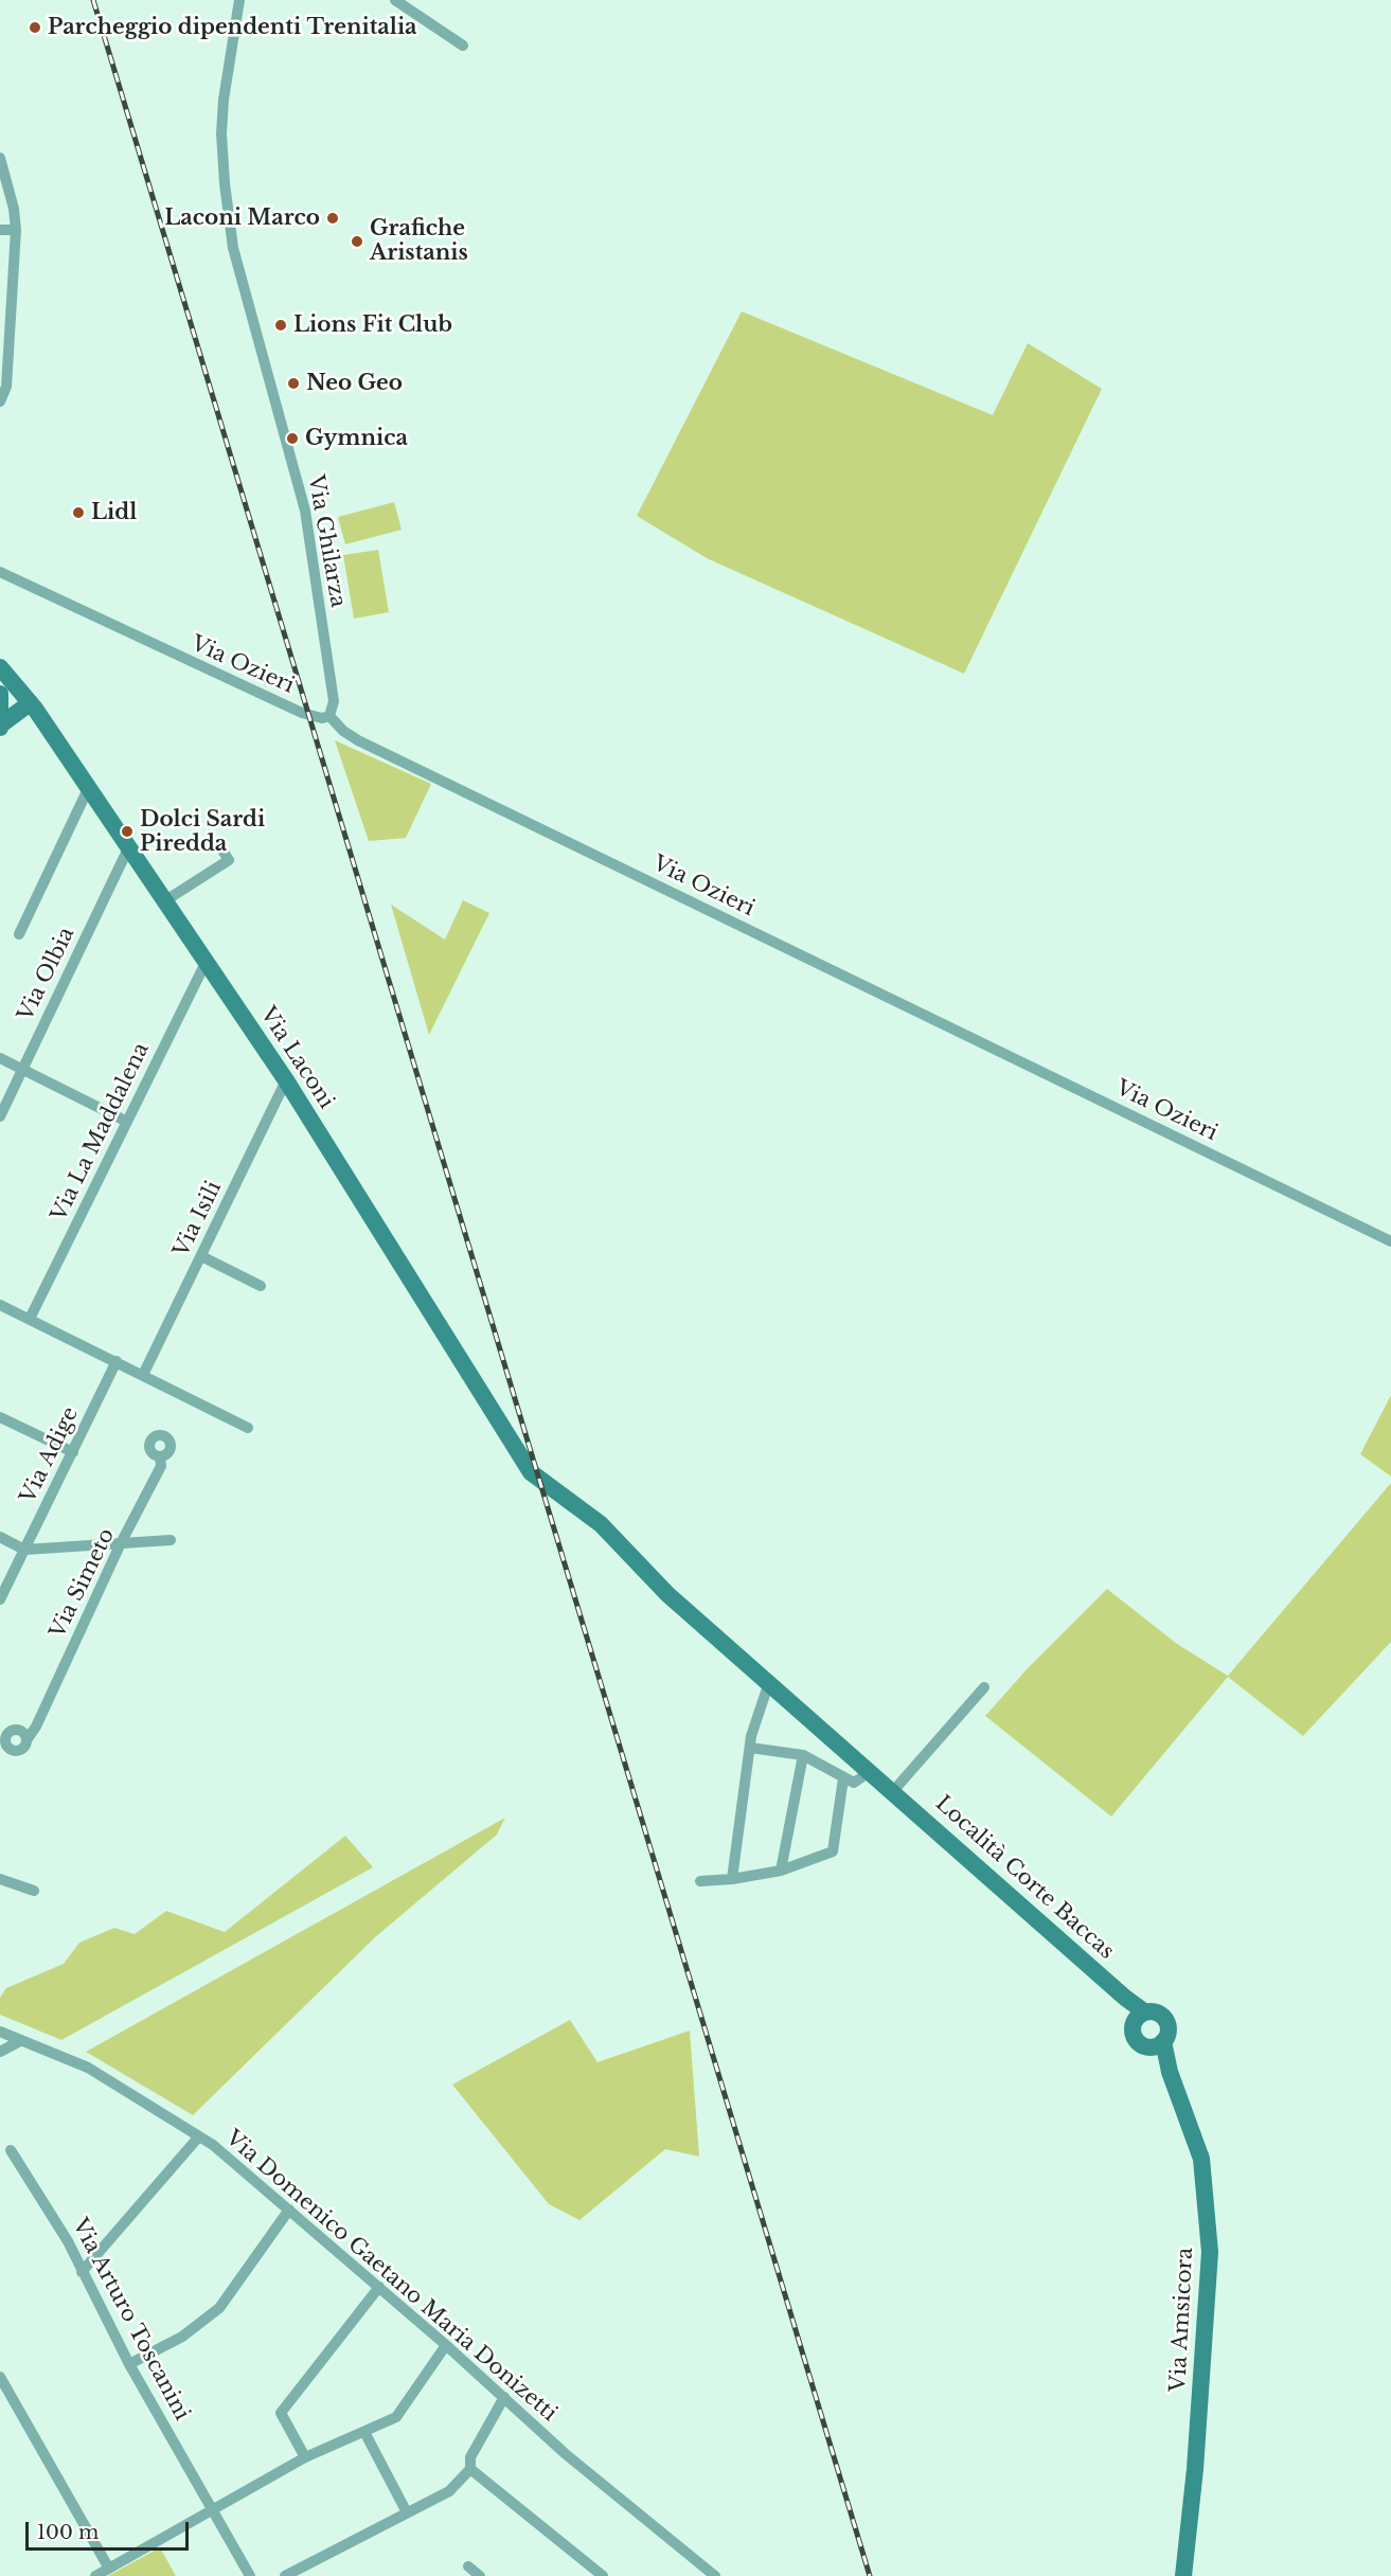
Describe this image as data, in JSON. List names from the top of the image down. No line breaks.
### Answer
{"streets":{"street":["Via Ghilarza","Via Ozieri","Via Olbia","Via Laconi","Via La Maddalena","Via Isili","Via Adige","Via Simeto","Località Corte Baccas","Via Domenico Gaetano Maria Donizetti","Via Arturo Toscanini","Via Amsicora"]},"crossings":[["Via Ghilarza","Via Ozieri"],["Via Olbia","Via Laconi"],["Via Laconi","Via La Maddalena"],["Via Laconi","Via Isili"],["Via Laconi","Località Corte Baccas"],["Località Corte Baccas","Via Amsicora"]],"places":["Parcheggio dipendenti Trenitalia","Laconi Marco","Grafiche Aristanis","Lions Fit Club","Neo Geo","Gymnica","Lidl","Dolci Sardi Piredda"],"scale_bar":"100 m"}
